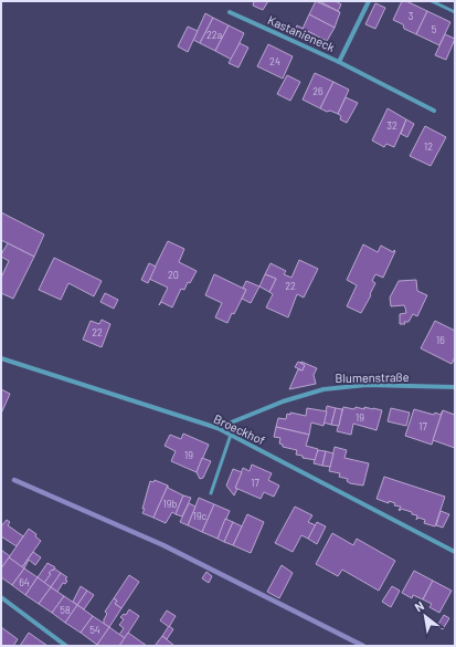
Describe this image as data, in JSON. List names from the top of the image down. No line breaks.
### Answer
{"streets":{"street":["Kastanieneck","Blumenstraße","Broeckhof"]},"crossings":[["Blumenstraße","Broeckhof"]],"house_numbers":["3","5","22a","24","26","32","12","20","22","22","16","19","17","19","17","19b","19c","64","58","54"],"north":"top left"}
